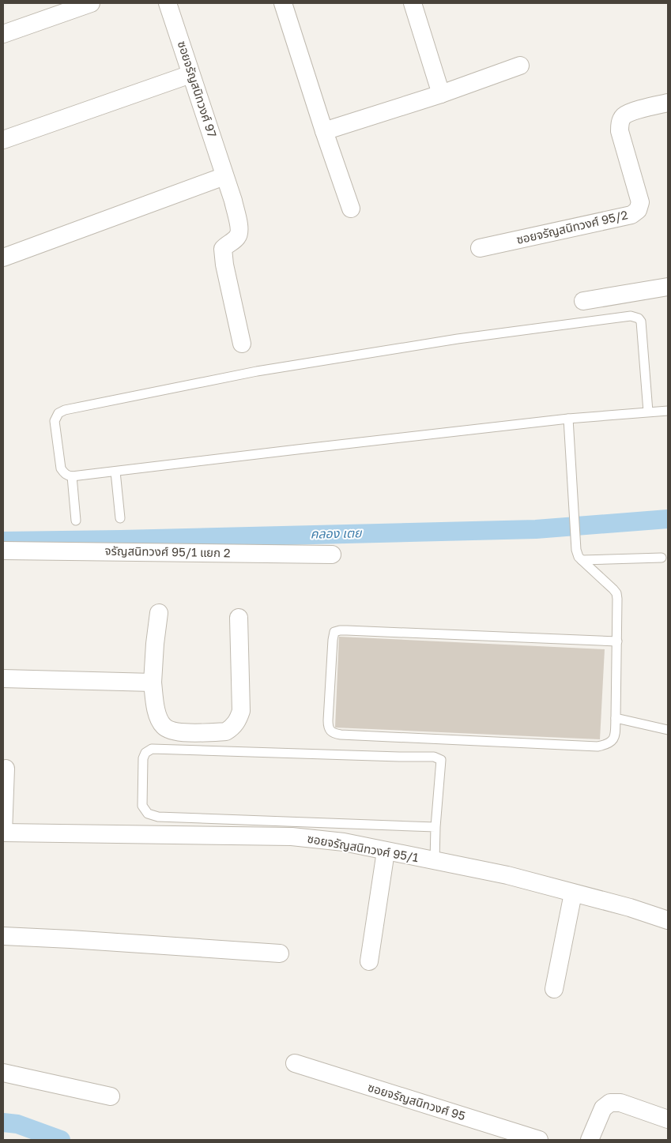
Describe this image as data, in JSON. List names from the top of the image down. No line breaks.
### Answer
{"streets":{"street":["ซอยจรัญสนิทวงศ์ 97","ซอยจรัญสนิทวงศ์ 95/2","จรัญสนิทวงศ์ 95/1 แยก 2","ซอยจรัญสนิทวงศ์ 95/1","ซอยจรัญสนิทวงศ์ 95"]},"water":["คลอง เตย"]}
